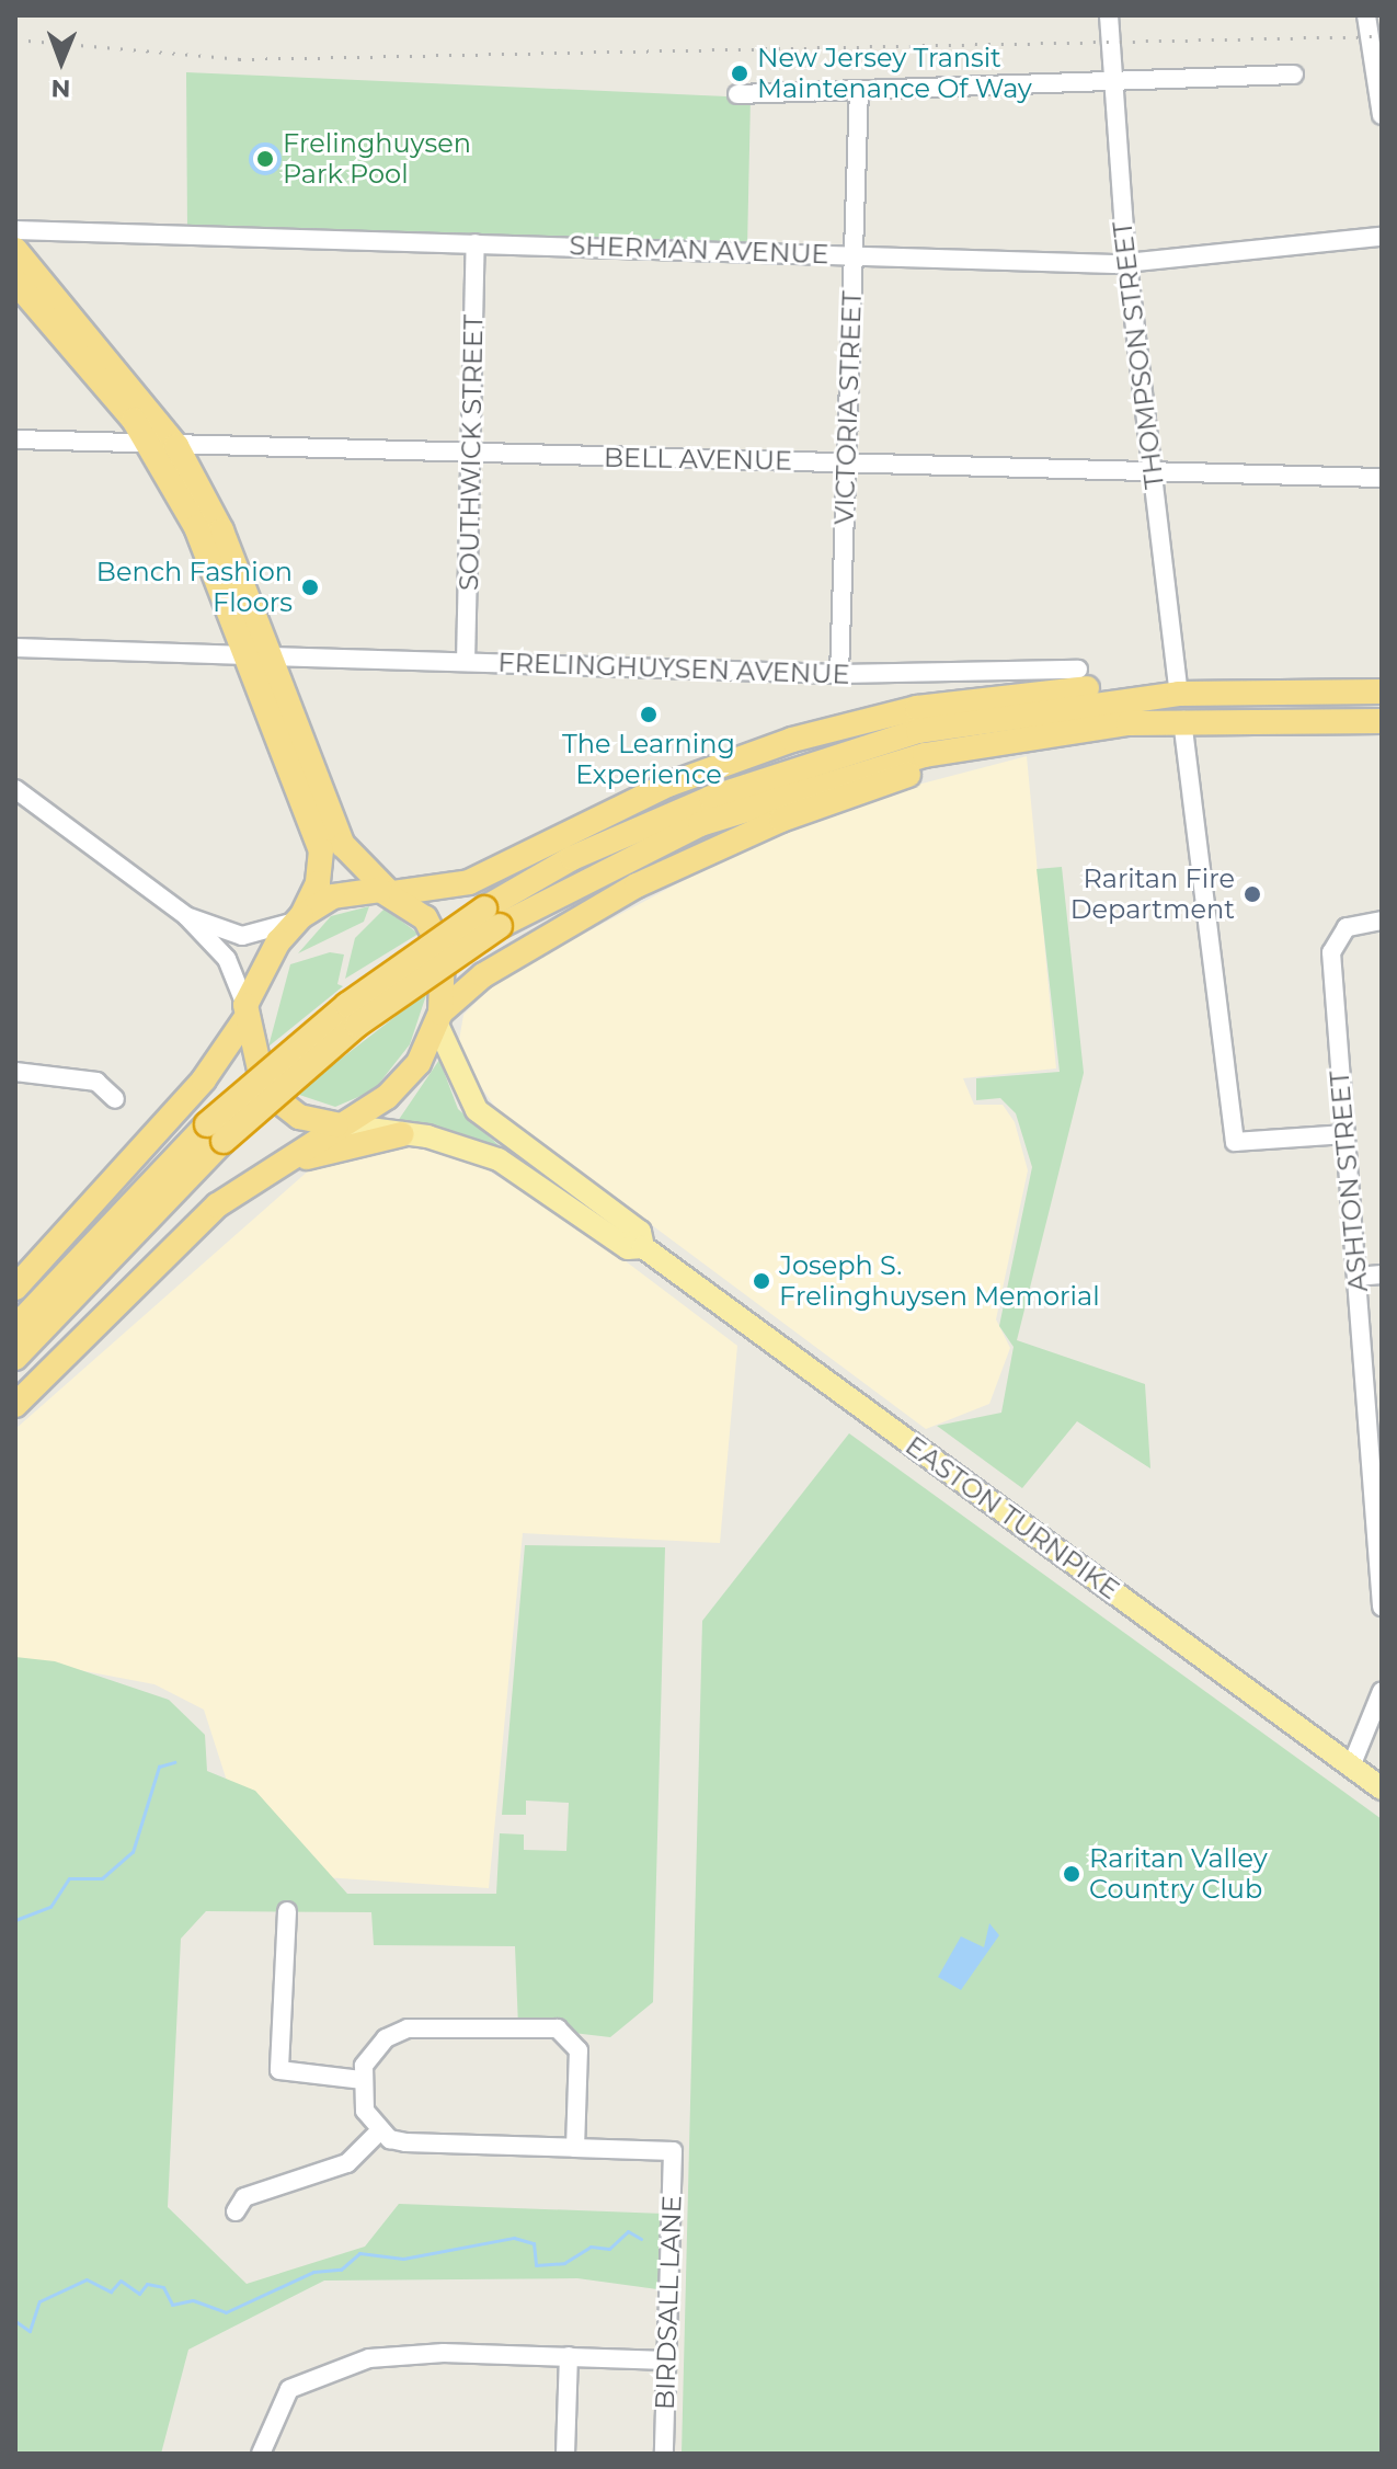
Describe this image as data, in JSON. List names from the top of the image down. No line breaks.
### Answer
{"streets":{"main road":["EASTON TURNPIKE"],"street":["SHERMAN AVENUE","THOMPSON STREET","VICTORIA STREET","SOUTHWICK STREET","BELL AVENUE","FRELINGHUYSEN AVENUE","ASHTON STREET","BIRDSALL LANE"]},"crossings":[["SHERMAN AVENUE","THOMPSON STREET"],["SHERMAN AVENUE","VICTORIA STREET"],["SHERMAN AVENUE","SOUTHWICK STREET"],["THOMPSON STREET","BELL AVENUE"],["VICTORIA STREET","BELL AVENUE"],["VICTORIA STREET","FRELINGHUYSEN AVENUE"],["SOUTHWICK STREET","BELL AVENUE"],["SOUTHWICK STREET","FRELINGHUYSEN AVENUE"]],"places":["New Jersey Transit Maintenance Of Way","Frelinghuysen Park Pool","Bench Fashion Floors","The Learning Experience","Raritan Fire Department","Joseph S. Frelinghuysen Memorial","Raritan Valley Country Club"],"north":"bottom"}
